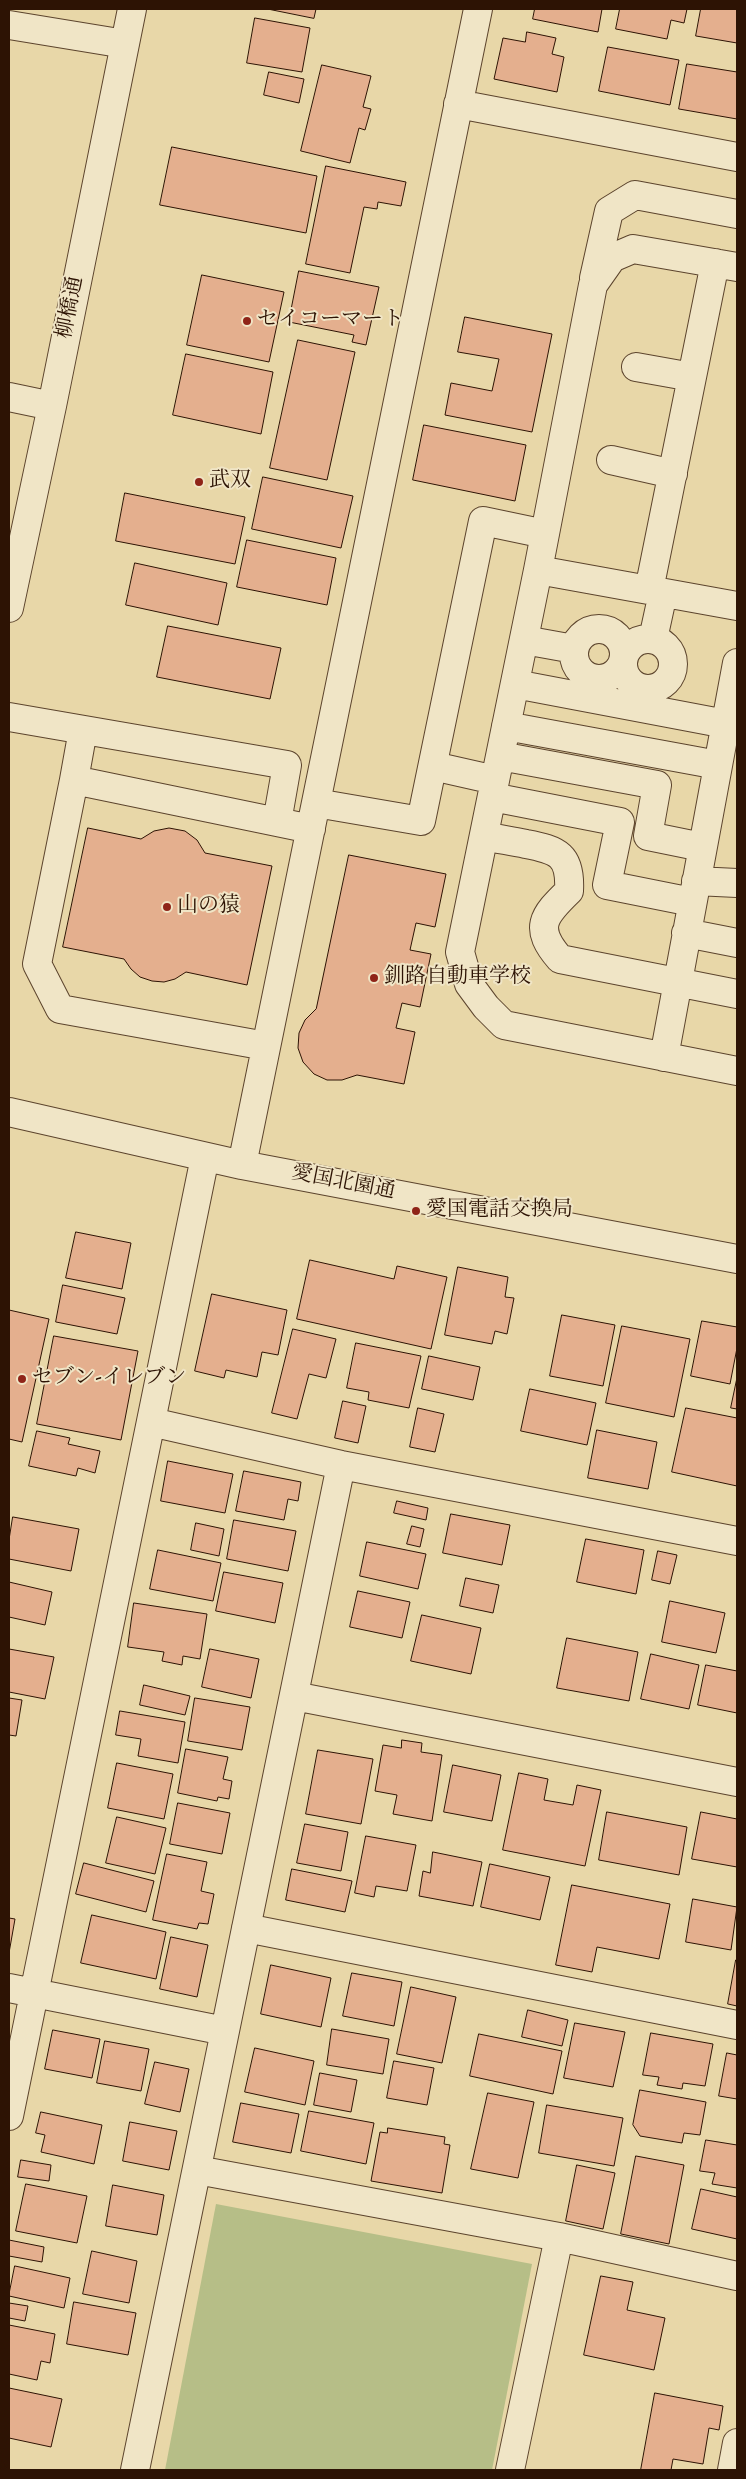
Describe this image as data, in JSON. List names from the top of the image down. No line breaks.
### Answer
{"streets":{"street":["柳橋通","愛国北園通"]},"places":["セイコーマート","武双","山の猿","釧路自動車学校","愛国電話交換局","セブン-イレブン"]}
